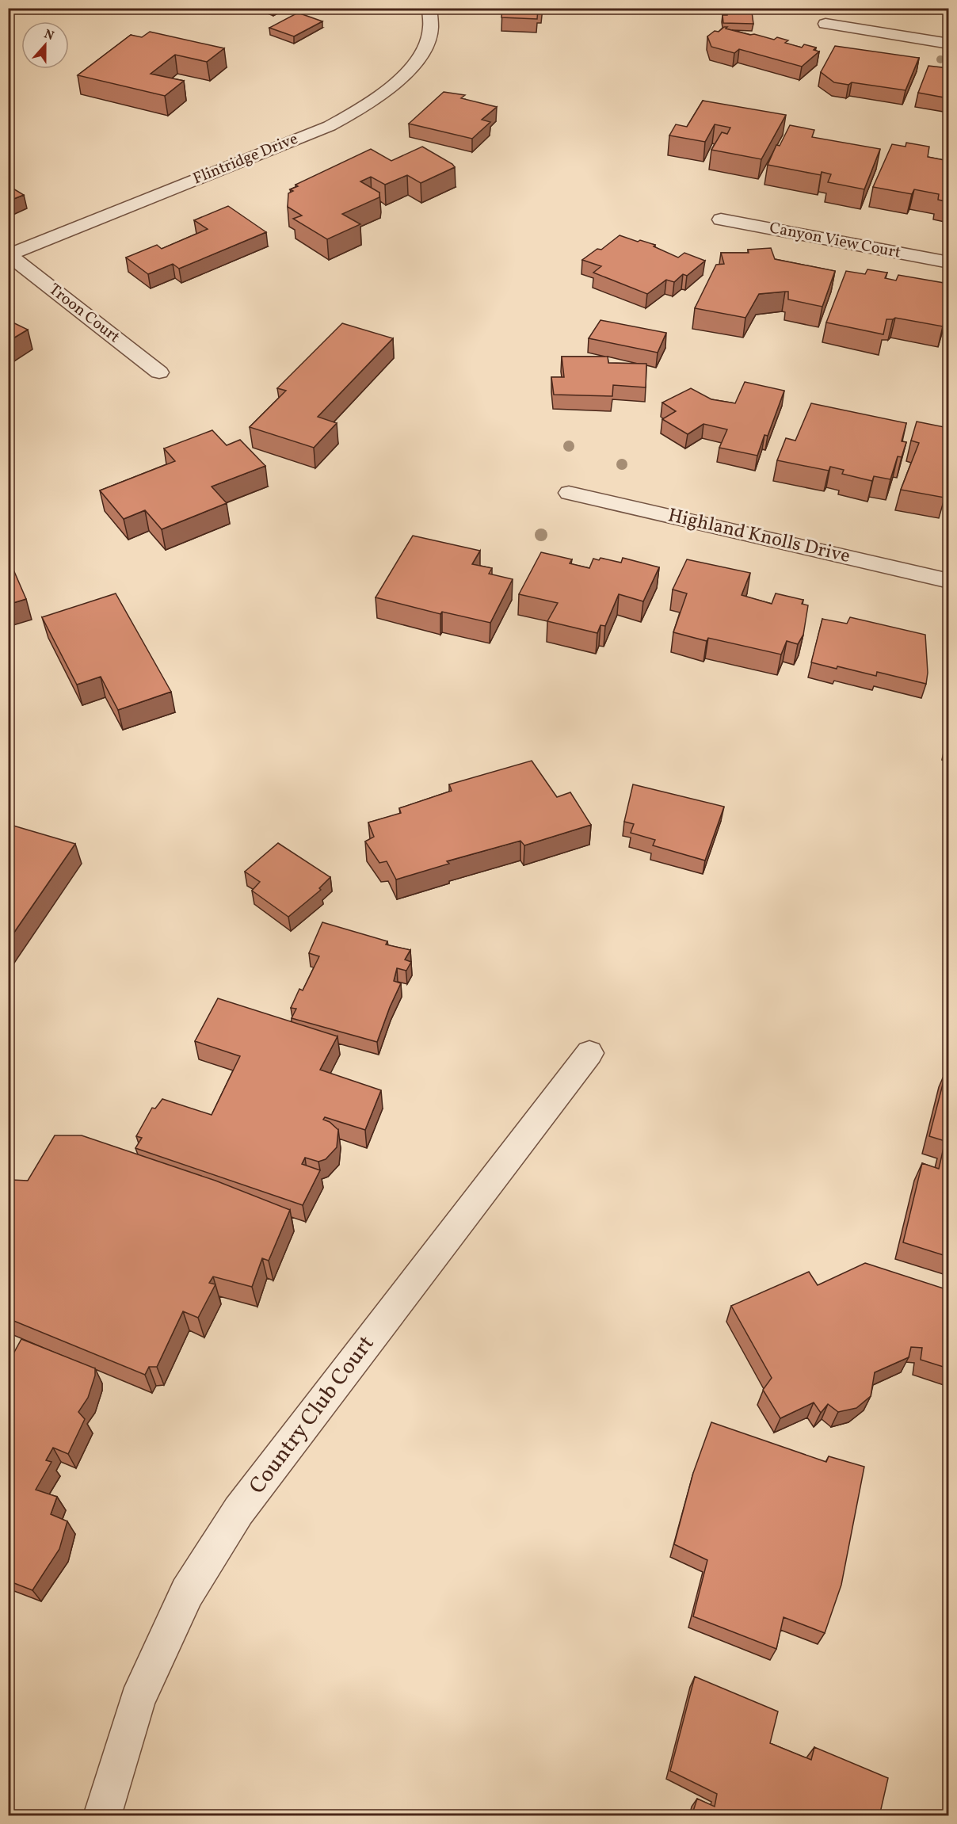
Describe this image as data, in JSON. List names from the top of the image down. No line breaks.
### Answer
{"streets":{"street":["Flintridge Drive","Canyon View Court","Troon Court","Highland Knolls Drive","Country Club Court"]},"crossings":[["Flintridge Drive","Troon Court"]],"north":"top"}
